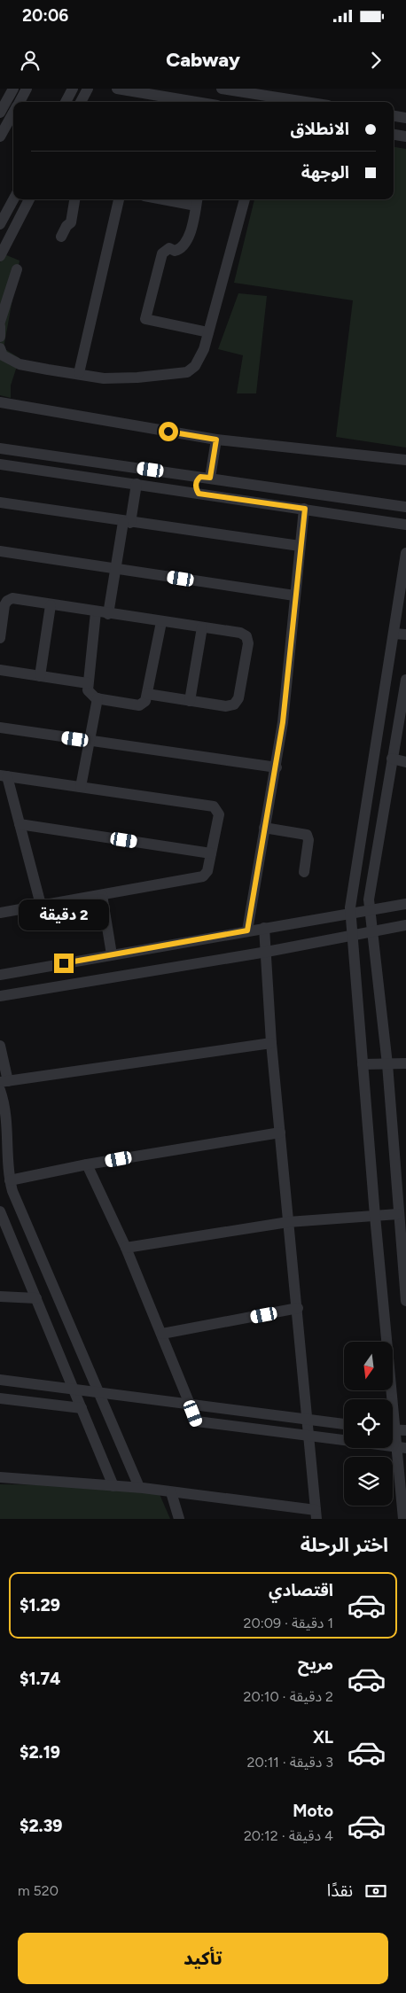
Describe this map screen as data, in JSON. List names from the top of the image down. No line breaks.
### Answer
{"north":"bottom","page":{"status":"20:06","header":"Cabway","banner":["الانطلاق","الوجهة"],"bubble":"2 دقيقة","heading":"اختر الرحلة","list":[{"name":"اقتصادي","note":"1 دقيقة · 20:09","value":"$1.29"},{"name":"مريح","note":"2 دقيقة · 20:10","value":"$1.74"},{"name":"XL","note":"3 دقيقة · 20:11","value":"$2.19"},{"name":"Moto","note":"4 دقيقة · 20:12","value":"$2.39"}],"pay":["نقدًا","520 m"],"buttons":"تأكيد"}}
